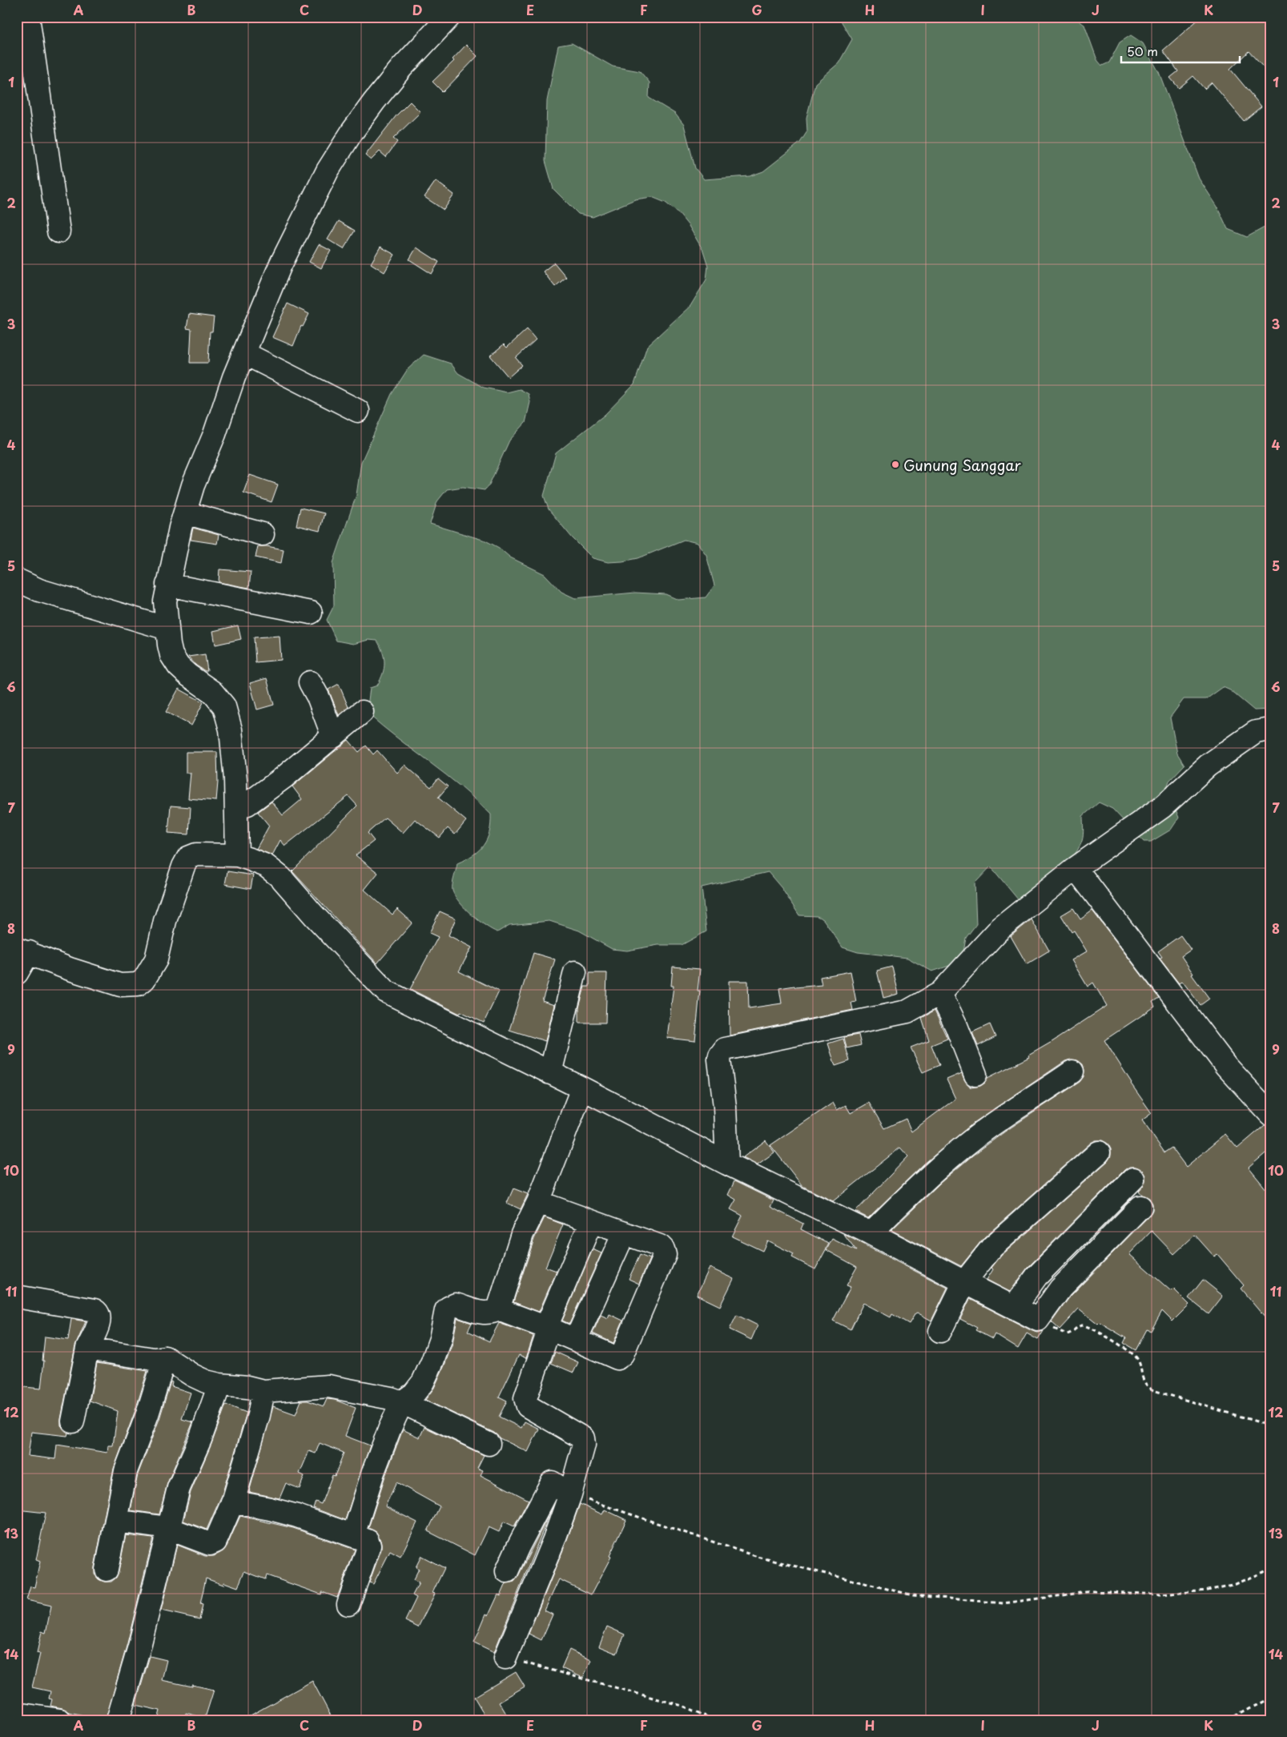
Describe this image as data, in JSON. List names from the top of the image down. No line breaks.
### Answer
{"places":["Gunung Sanggar"],"scale_bar":"50 m","grid":{"columns":["A","B","C","D","E","F","G","H","I","J","K"],"rows":["1","2","3","4","5","6","7","8","9","10","11","12","13","14"]}}
